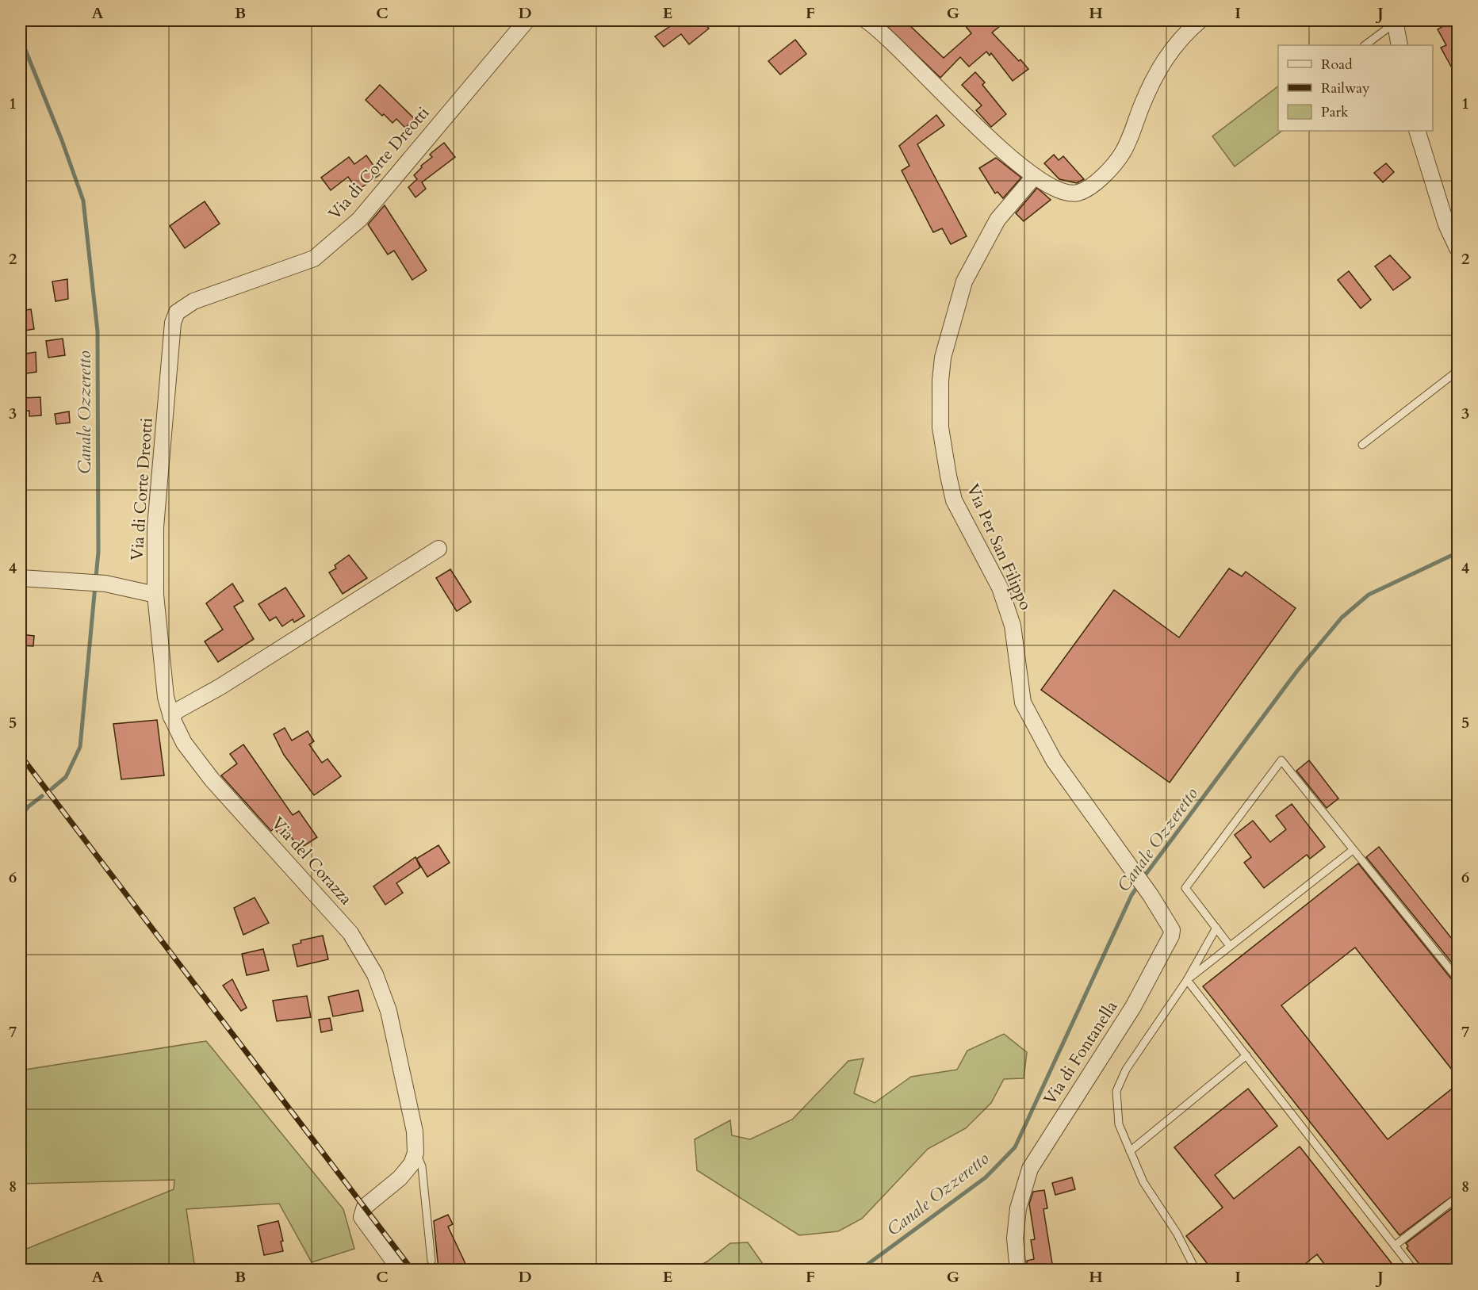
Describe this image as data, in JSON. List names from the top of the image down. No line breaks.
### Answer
{"streets":{"street":["Via di Corte Dreotti","Via Per San Filippo","Via del Corazza","Via di Fontanella"]},"crossings":[["Via di Corte Dreotti","Via del Corazza"],["Via Per San Filippo","Via di Fontanella"]],"water":["Canale Ozzeretto"],"legend":["Road","Railway","Park"],"grid":{"columns":["A","B","C","D","E","F","G","H","I","J"],"rows":["1","2","3","4","5","6","7","8"]}}
